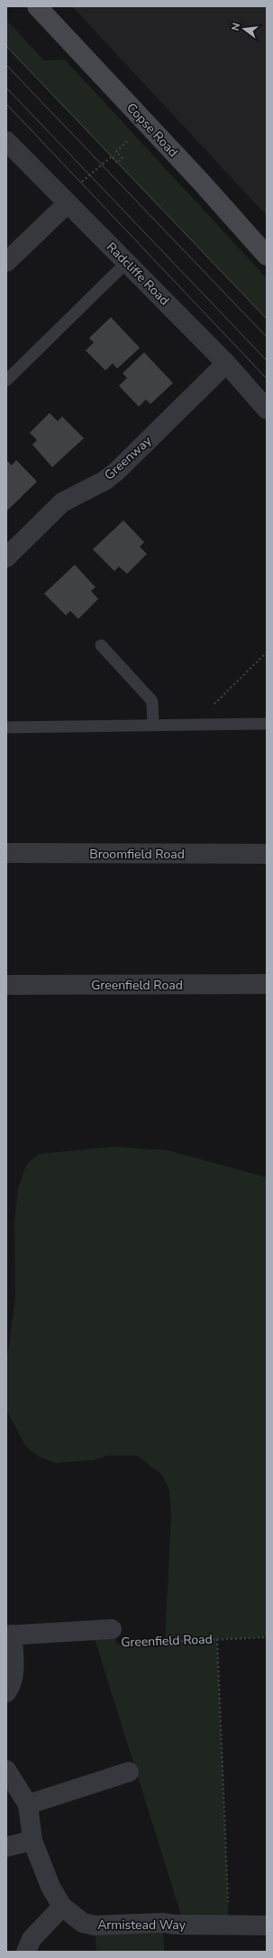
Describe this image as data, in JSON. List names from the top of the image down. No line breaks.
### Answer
{"streets":{"street":["Copse Road","Radcliffe Road","Greenway","Broomfield Road","Greenfield Road","Armistead Way"]},"crossings":[["Radcliffe Road","Greenway"]],"north":"left"}
